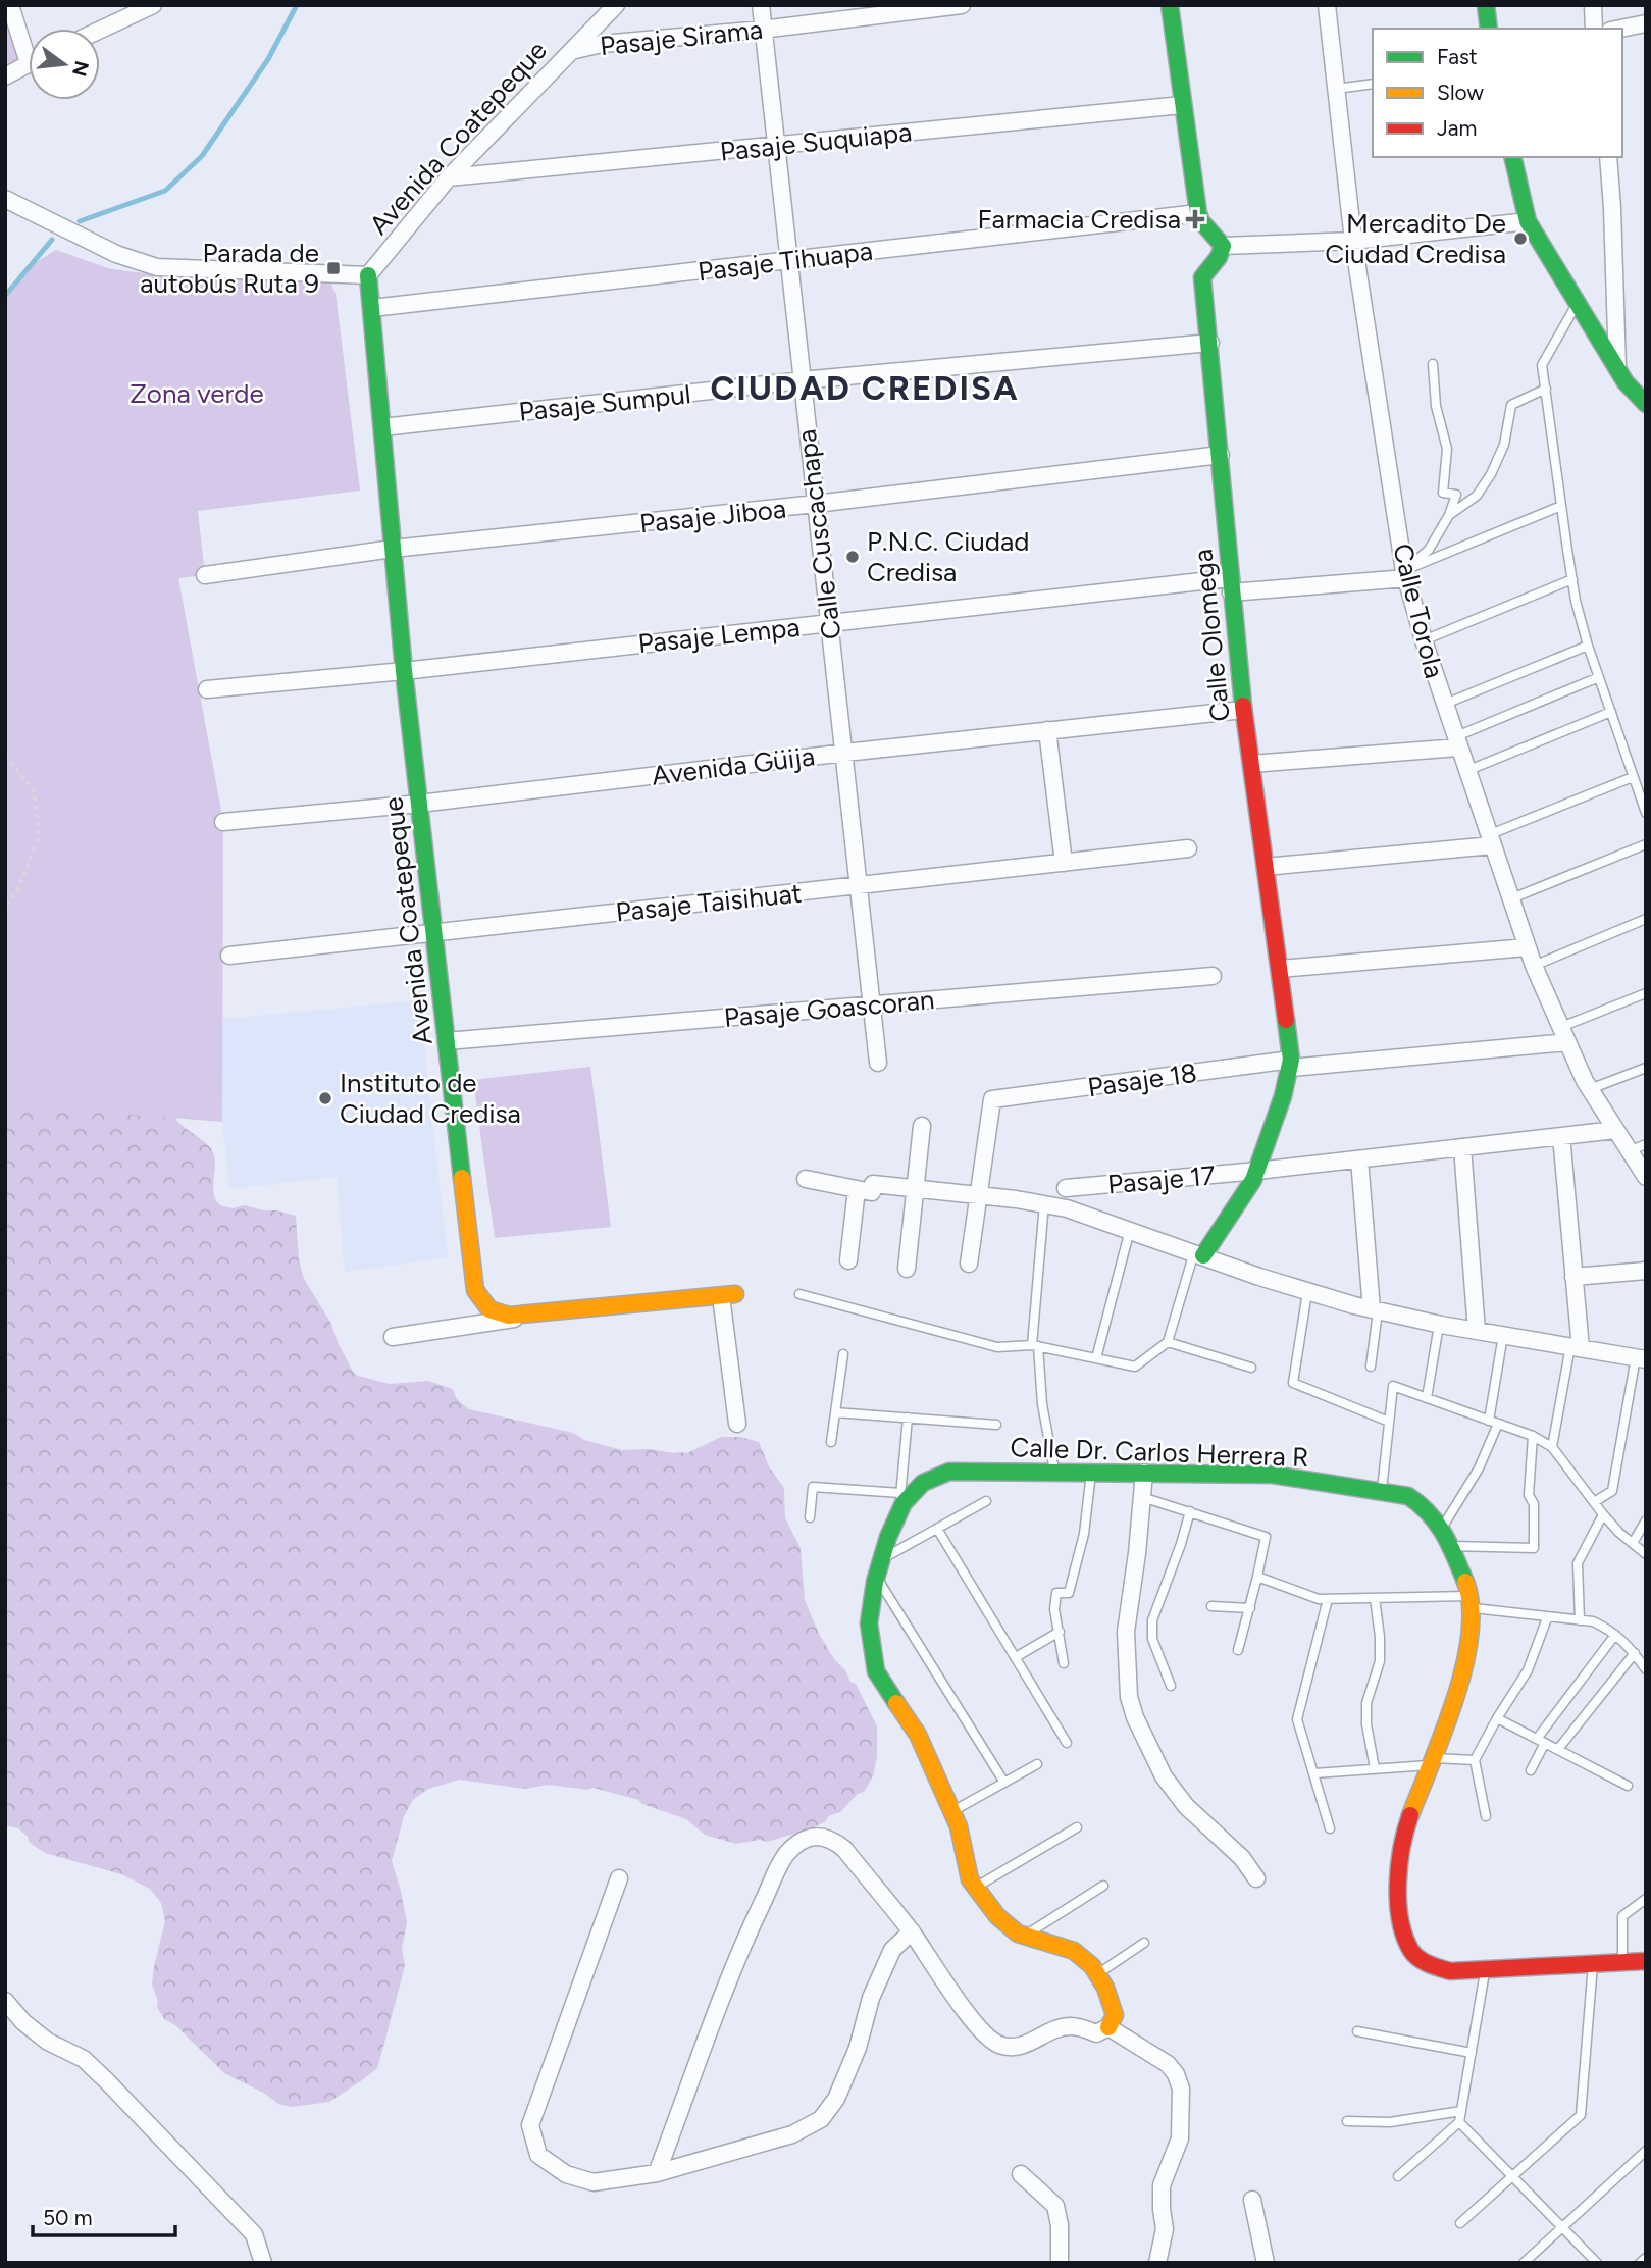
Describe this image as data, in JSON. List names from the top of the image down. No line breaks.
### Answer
{"streets":{"street":["Pasaje Sirama","Avenida Coatepeque","Pasaje Suquiapa","Pasaje Tihuapa","Pasaje Sumpul","Pasaje Jiboa","Calle Cuscachapa","Calle Torola","Pasaje Lempa","Calle Olomega","Avenida Güija","Pasaje Taisihuat","Pasaje Goascoran","Pasaje 18","Pasaje 17","Calle Dr. Carlos Herrera R"]},"crossings":[["Pasaje Sirama","Avenida Coatepeque"],["Pasaje Sirama","Calle Cuscachapa"],["Avenida Coatepeque","Pasaje Suquiapa"],["Avenida Coatepeque","Pasaje Tihuapa"],["Avenida Coatepeque","Pasaje Sumpul"],["Avenida Coatepeque","Pasaje Jiboa"],["Avenida Coatepeque","Pasaje Lempa"],["Avenida Coatepeque","Avenida Güija"],["Avenida Coatepeque","Pasaje Taisihuat"],["Avenida Coatepeque","Pasaje Goascoran"],["Pasaje Suquiapa","Calle Cuscachapa"],["Pasaje Tihuapa","Calle Cuscachapa"],["Pasaje Sumpul","Calle Cuscachapa"],["Pasaje Sumpul","Calle Olomega"],["Pasaje Jiboa","Calle Cuscachapa"],["Pasaje Jiboa","Calle Olomega"],["Calle Cuscachapa","Pasaje Lempa"],["Calle Cuscachapa","Avenida Güija"],["Calle Cuscachapa","Pasaje Taisihuat"],["Calle Cuscachapa","Pasaje Goascoran"],["Calle Torola","Pasaje Lempa"],["Calle Torola","Pasaje 18"],["Calle Torola","Pasaje 17"],["Pasaje Lempa","Calle Olomega"],["Calle Olomega","Avenida Güija"],["Calle Olomega","Pasaje 18"],["Calle Olomega","Pasaje 17"]],"districts":["CIUDAD CREDISA"],"parks":["Zona verde"],"places":{"health":["Farmacia Credisa"],"other":["Mercadito De Ciudad Credisa","P.N.C. Ciudad Credisa","Instituto de Ciudad Credisa"],"transit":["Parada de autobús Ruta 9"]},"legend":["Fast","Slow","Jam"],"scale_bar":"50 m","north":"right"}
